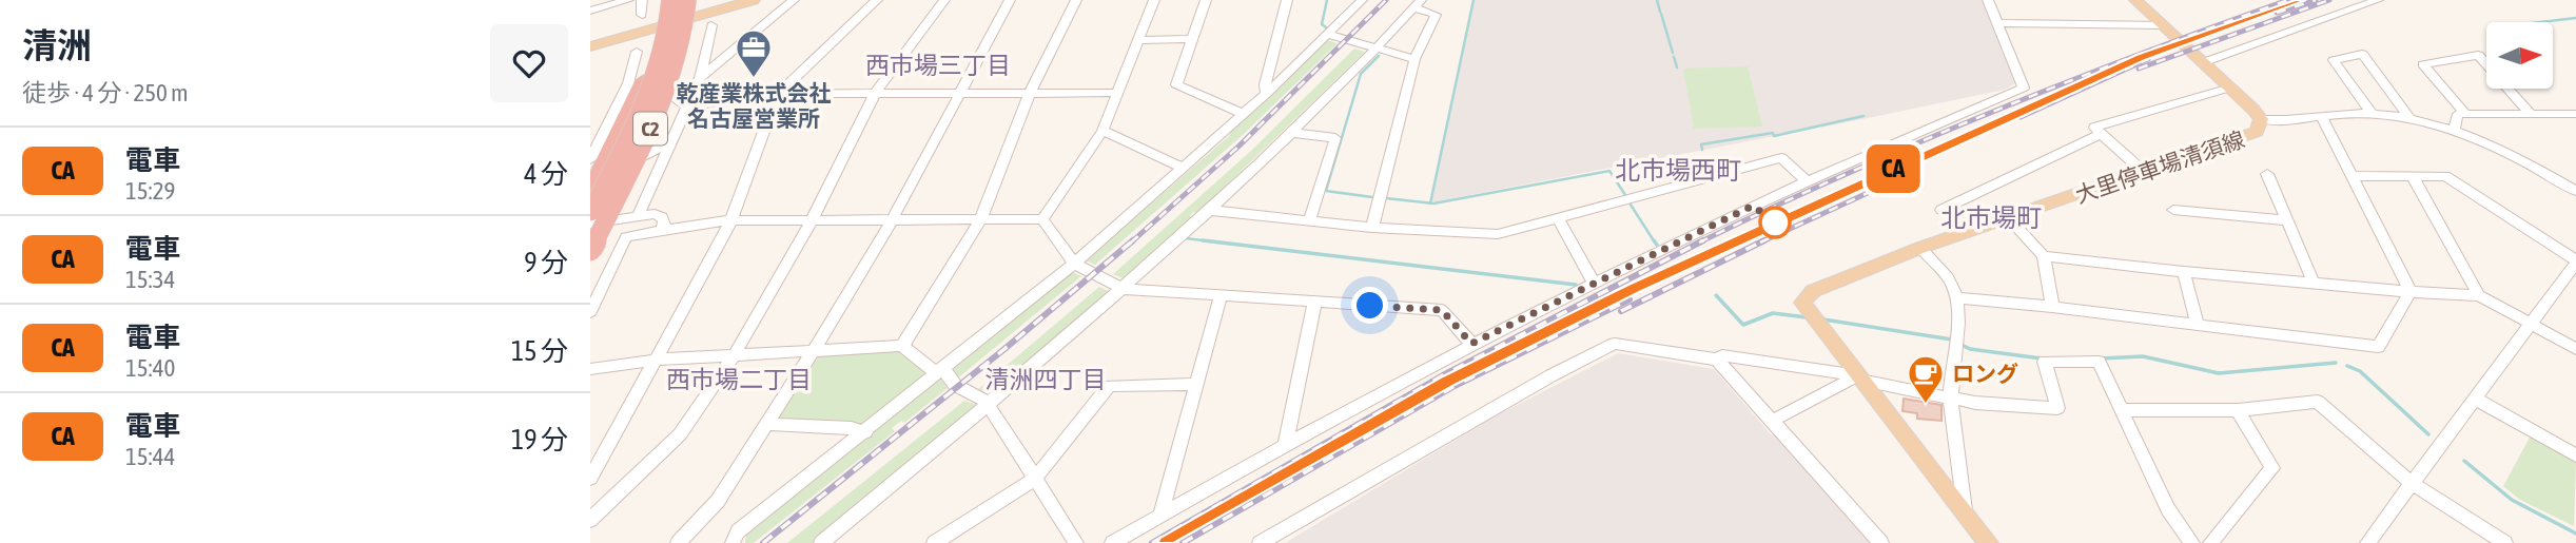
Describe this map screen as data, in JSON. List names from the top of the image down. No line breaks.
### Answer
{"streets":{"highway":["C2"],"main road":["大里停車場清須線"]},"districts":["西市場三丁目","北市場西町","北市場町","西市場二丁目","清洲四丁目"],"places":{"office":["乾産業株式会社 名古屋営業所"],"cafe":["ロング"]},"north":"right","page":{"heading":["清洲","徒歩 · 4 分 · 250 m"],"on_map":"CA","list":[{"mark":"CA","name":"電車","note":"15:29","value":"4 分"},{"mark":"CA","name":"電車","note":"15:34","value":"9 分"},{"mark":"CA","name":"電車","note":"15:40","value":"15 分"},{"mark":"CA","name":"電車","note":"15:44","value":"19 分"}]}}
